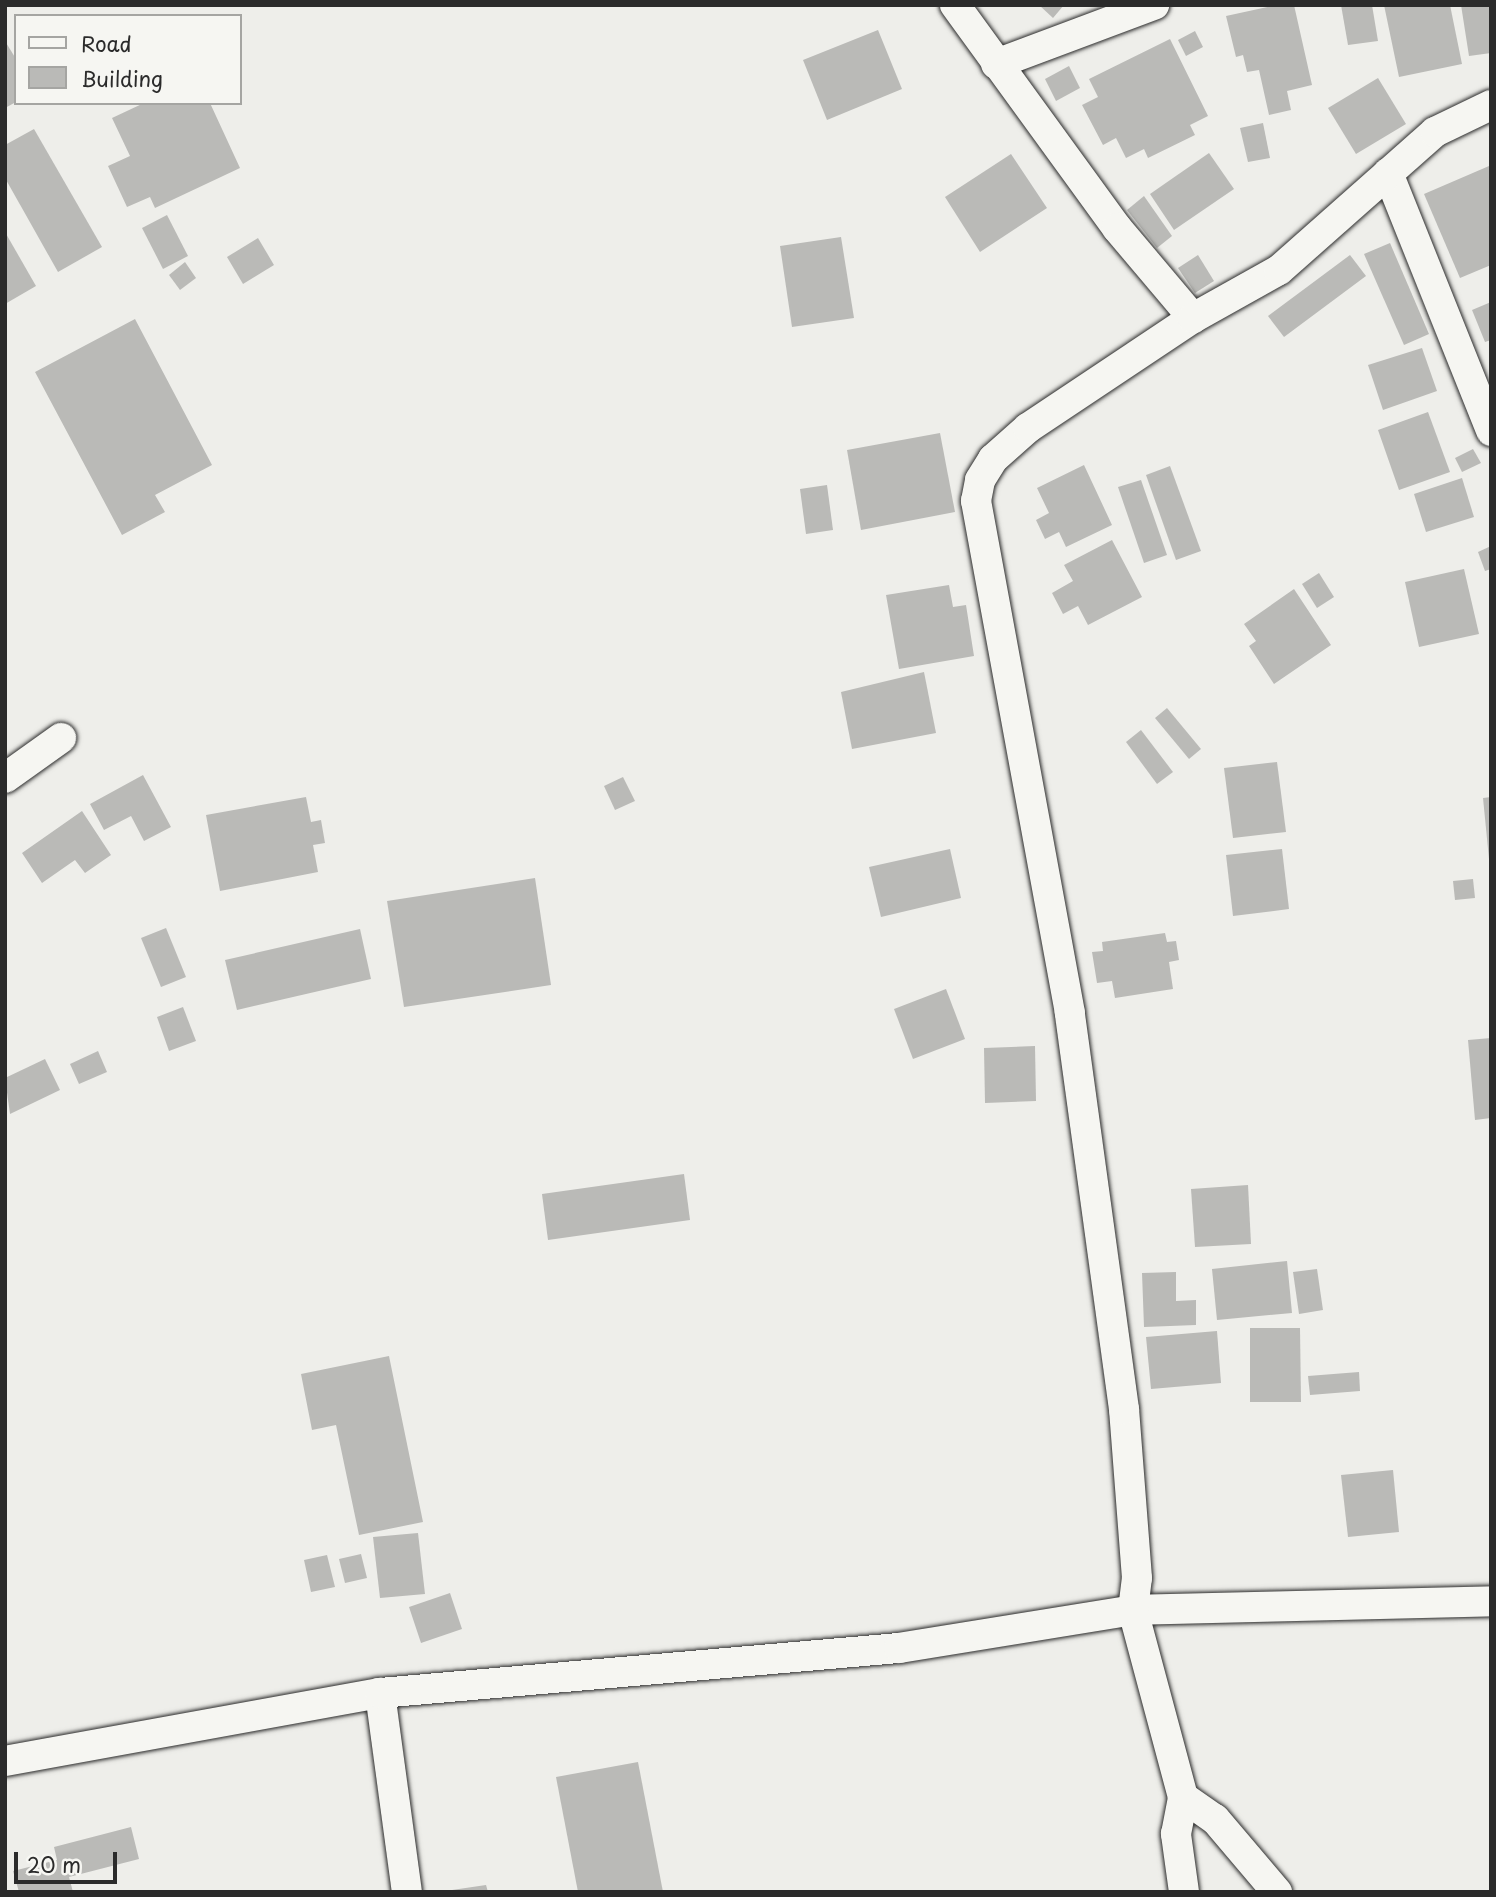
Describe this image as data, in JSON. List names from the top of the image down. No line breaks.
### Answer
{"legend":["Road","Building"],"scale_bar":"20 m"}
